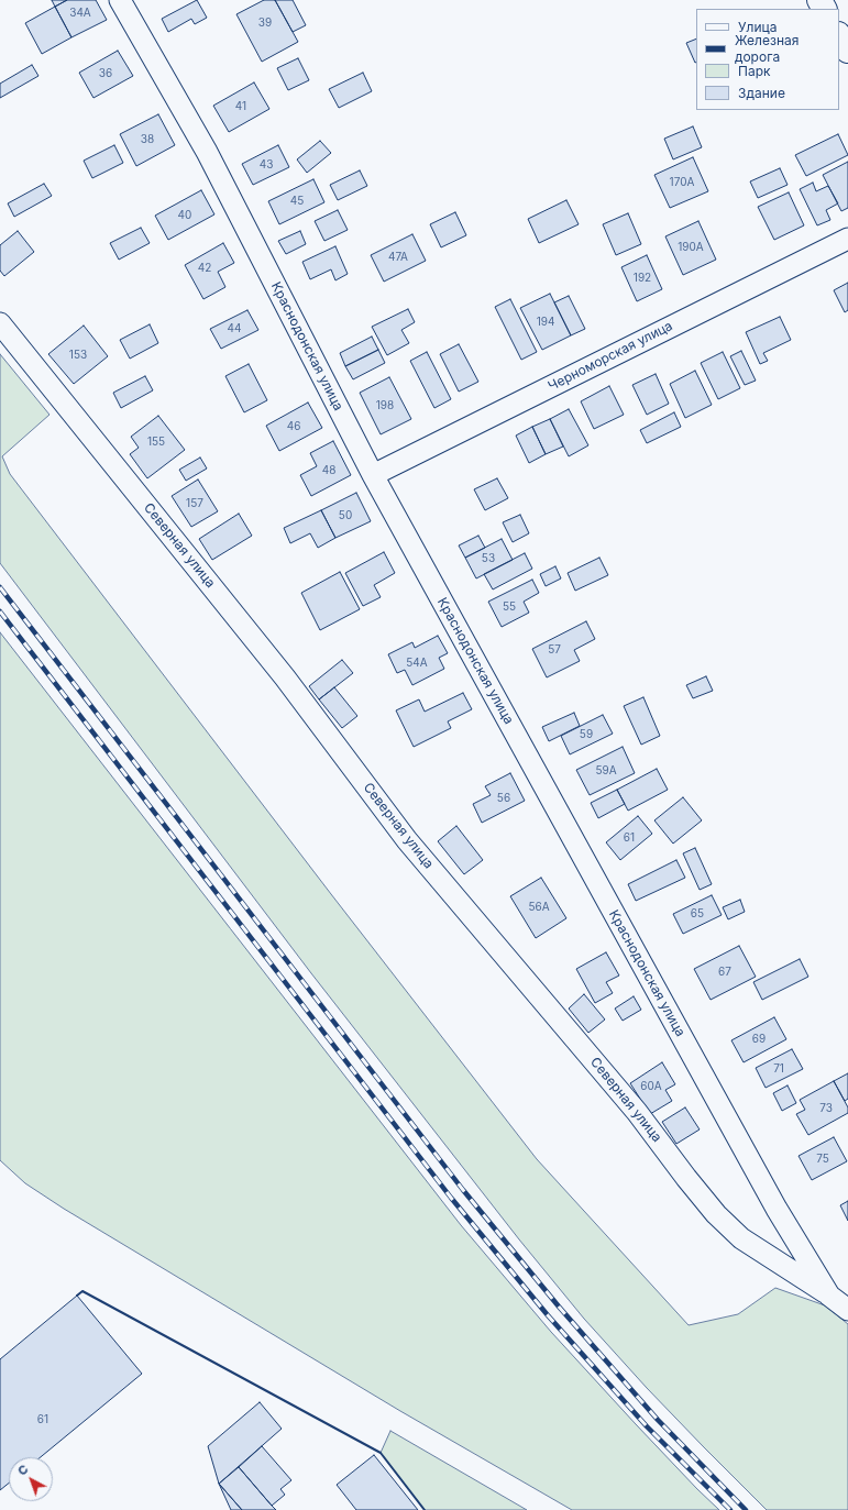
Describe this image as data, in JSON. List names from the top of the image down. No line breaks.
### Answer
{"streets":{"street":["Краснодонская улица","Черноморская улица","Северная улица"]},"crossings":[["Краснодонская улица","Черноморская улица"],["Краснодонская улица","Северная улица"]],"house_numbers":["34А","39","36","41","38","43","170А","45","40","190А","47А","42","192","194","44","153","198","46","155","48","157","50","53","55","57","54А","59","59А","56","61","56А","65","67","69","71","60А","73","75","61"],"legend":["Улица","Железная дорога","Парк","Здание"],"north":"top left"}
